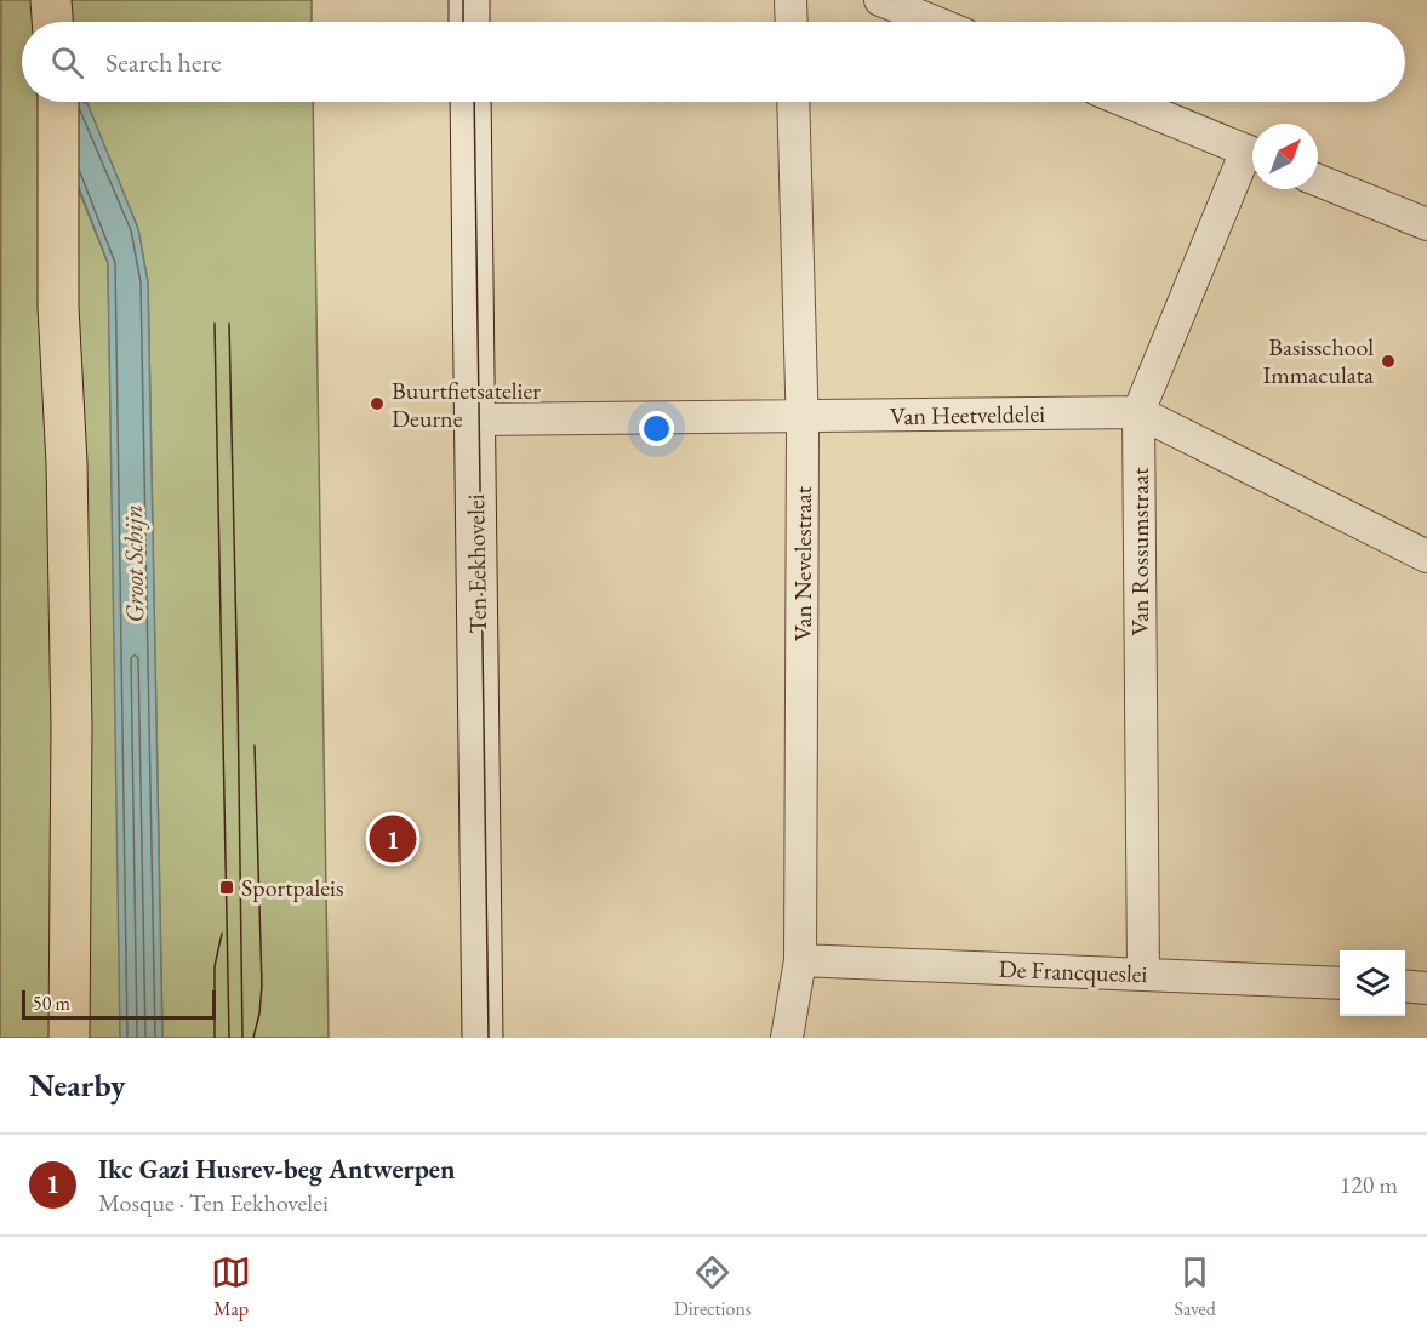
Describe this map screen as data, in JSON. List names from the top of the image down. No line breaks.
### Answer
{"streets":{"street":["Van Heetveldelei","Van Rossumstraat","Ten Eekhovelei","Van Nevelestraat","De Francqueslei"]},"crossings":[["Van Heetveldelei","Van Rossumstraat"],["Van Heetveldelei","Ten Eekhovelei"],["Van Heetveldelei","Van Nevelestraat"],["Van Rossumstraat","De Francqueslei"],["Van Nevelestraat","De Francqueslei"]],"water":["Groot Schijn"],"places":{"other":["Basisschool Immaculata","Buurtfietsatelier Deurne"],"transit":["Sportpaleis"]},"scale_bar":"50 m","north":"top right","page":{"search":"Search here","pins":"1","scale":"50 m","heading":"Nearby","list":[{"mark":"1","name":"Ikc Gazi Husrev-beg Antwerpen","note":"Mosque · Ten Eekhovelei","value":"120 m"}],"nav":["Map","Directions","Saved"]}}
